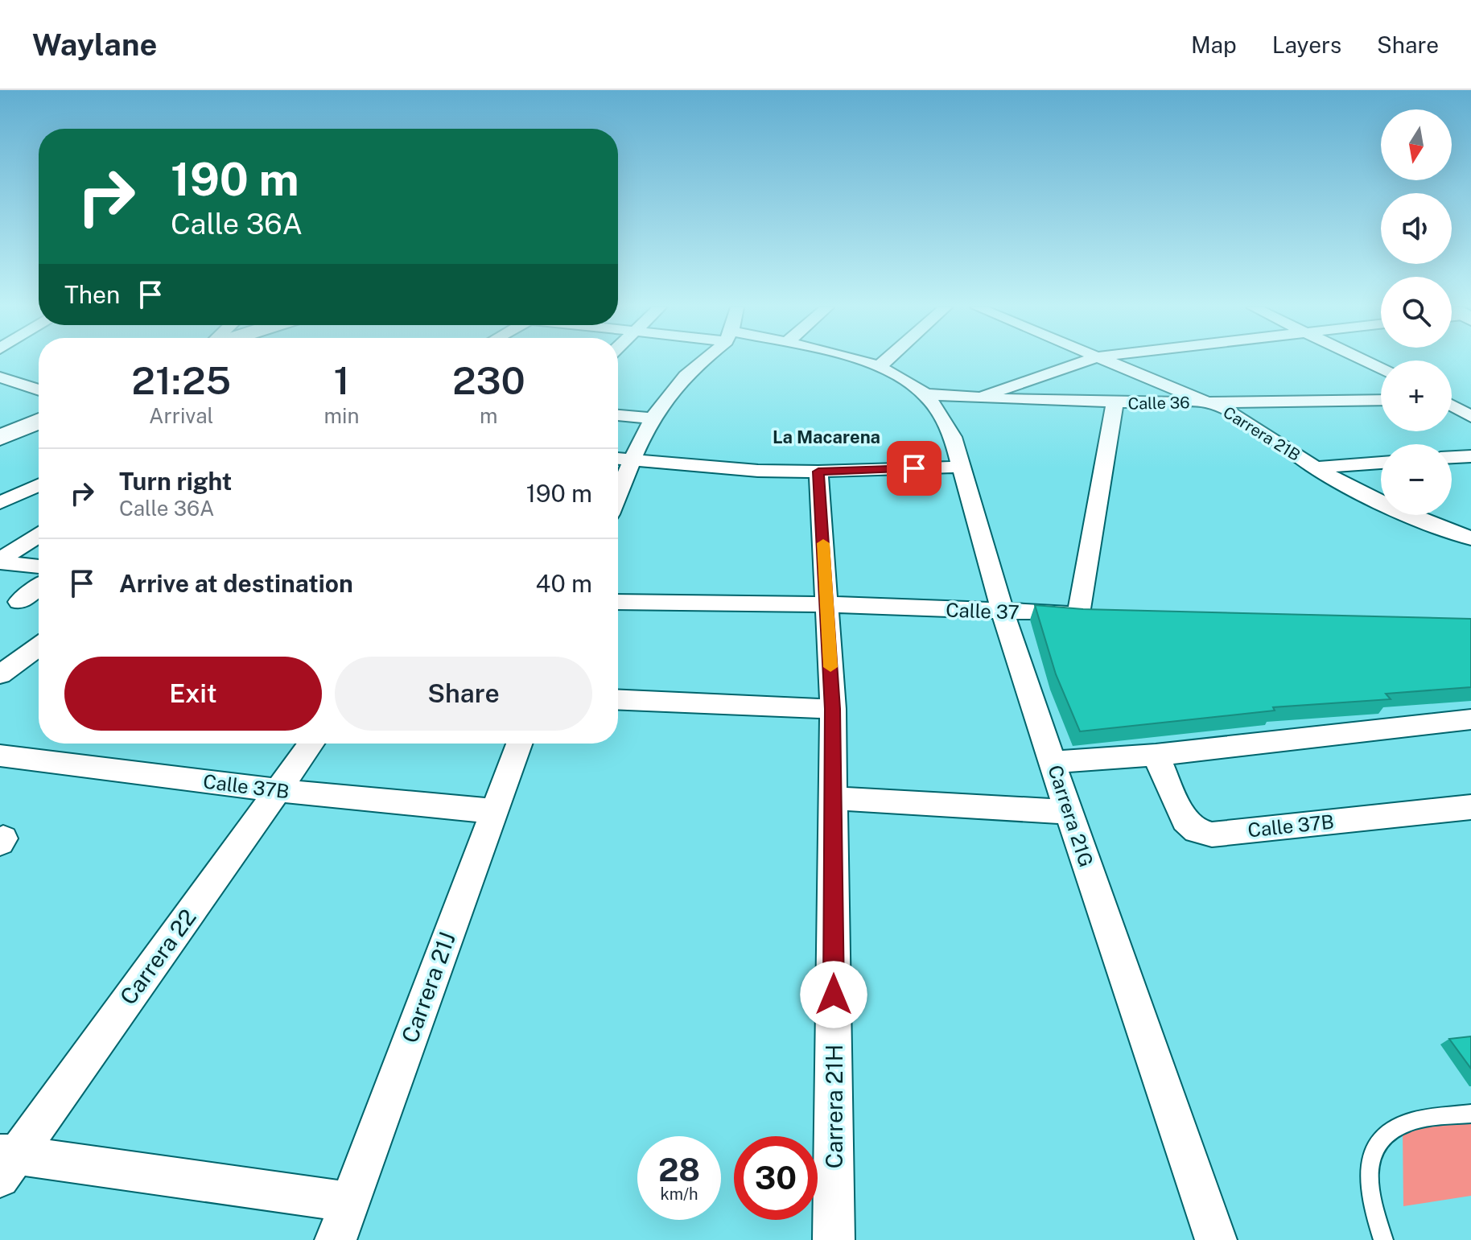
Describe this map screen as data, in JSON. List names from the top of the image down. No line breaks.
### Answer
{"streets":{"street":["Calle 36","Carrera 21B","Calle 37","Calle 37B","Carrera 21G","Carrera 22","Carrera 21J","Carrera 21H"]},"crossings":[["Calle 36","Carrera 21B"],["Calle 36","Carrera 21G"],["Calle 37","Carrera 21G"],["Calle 37","Carrera 21H"],["Calle 37B","Carrera 22"],["Calle 37B","Carrera 21J"]],"districts":["La Macarena"],"north":"bottom","page":{"header":"Waylane","nav":["Map","Layers","Share"],"map_buttons":["+","−"],"turn":["190 m","Calle 36A"],"then":"Then","eta":["21:25","Arrival","1","min","230","m"],"list":[{"name":"Turn right","note":"Calle 36A","value":"190 m"},{"name":"Arrive at destination","value":"40 m"}],"buttons":["Exit","Share"],"speed":"28 km/h","limit":"30"}}
